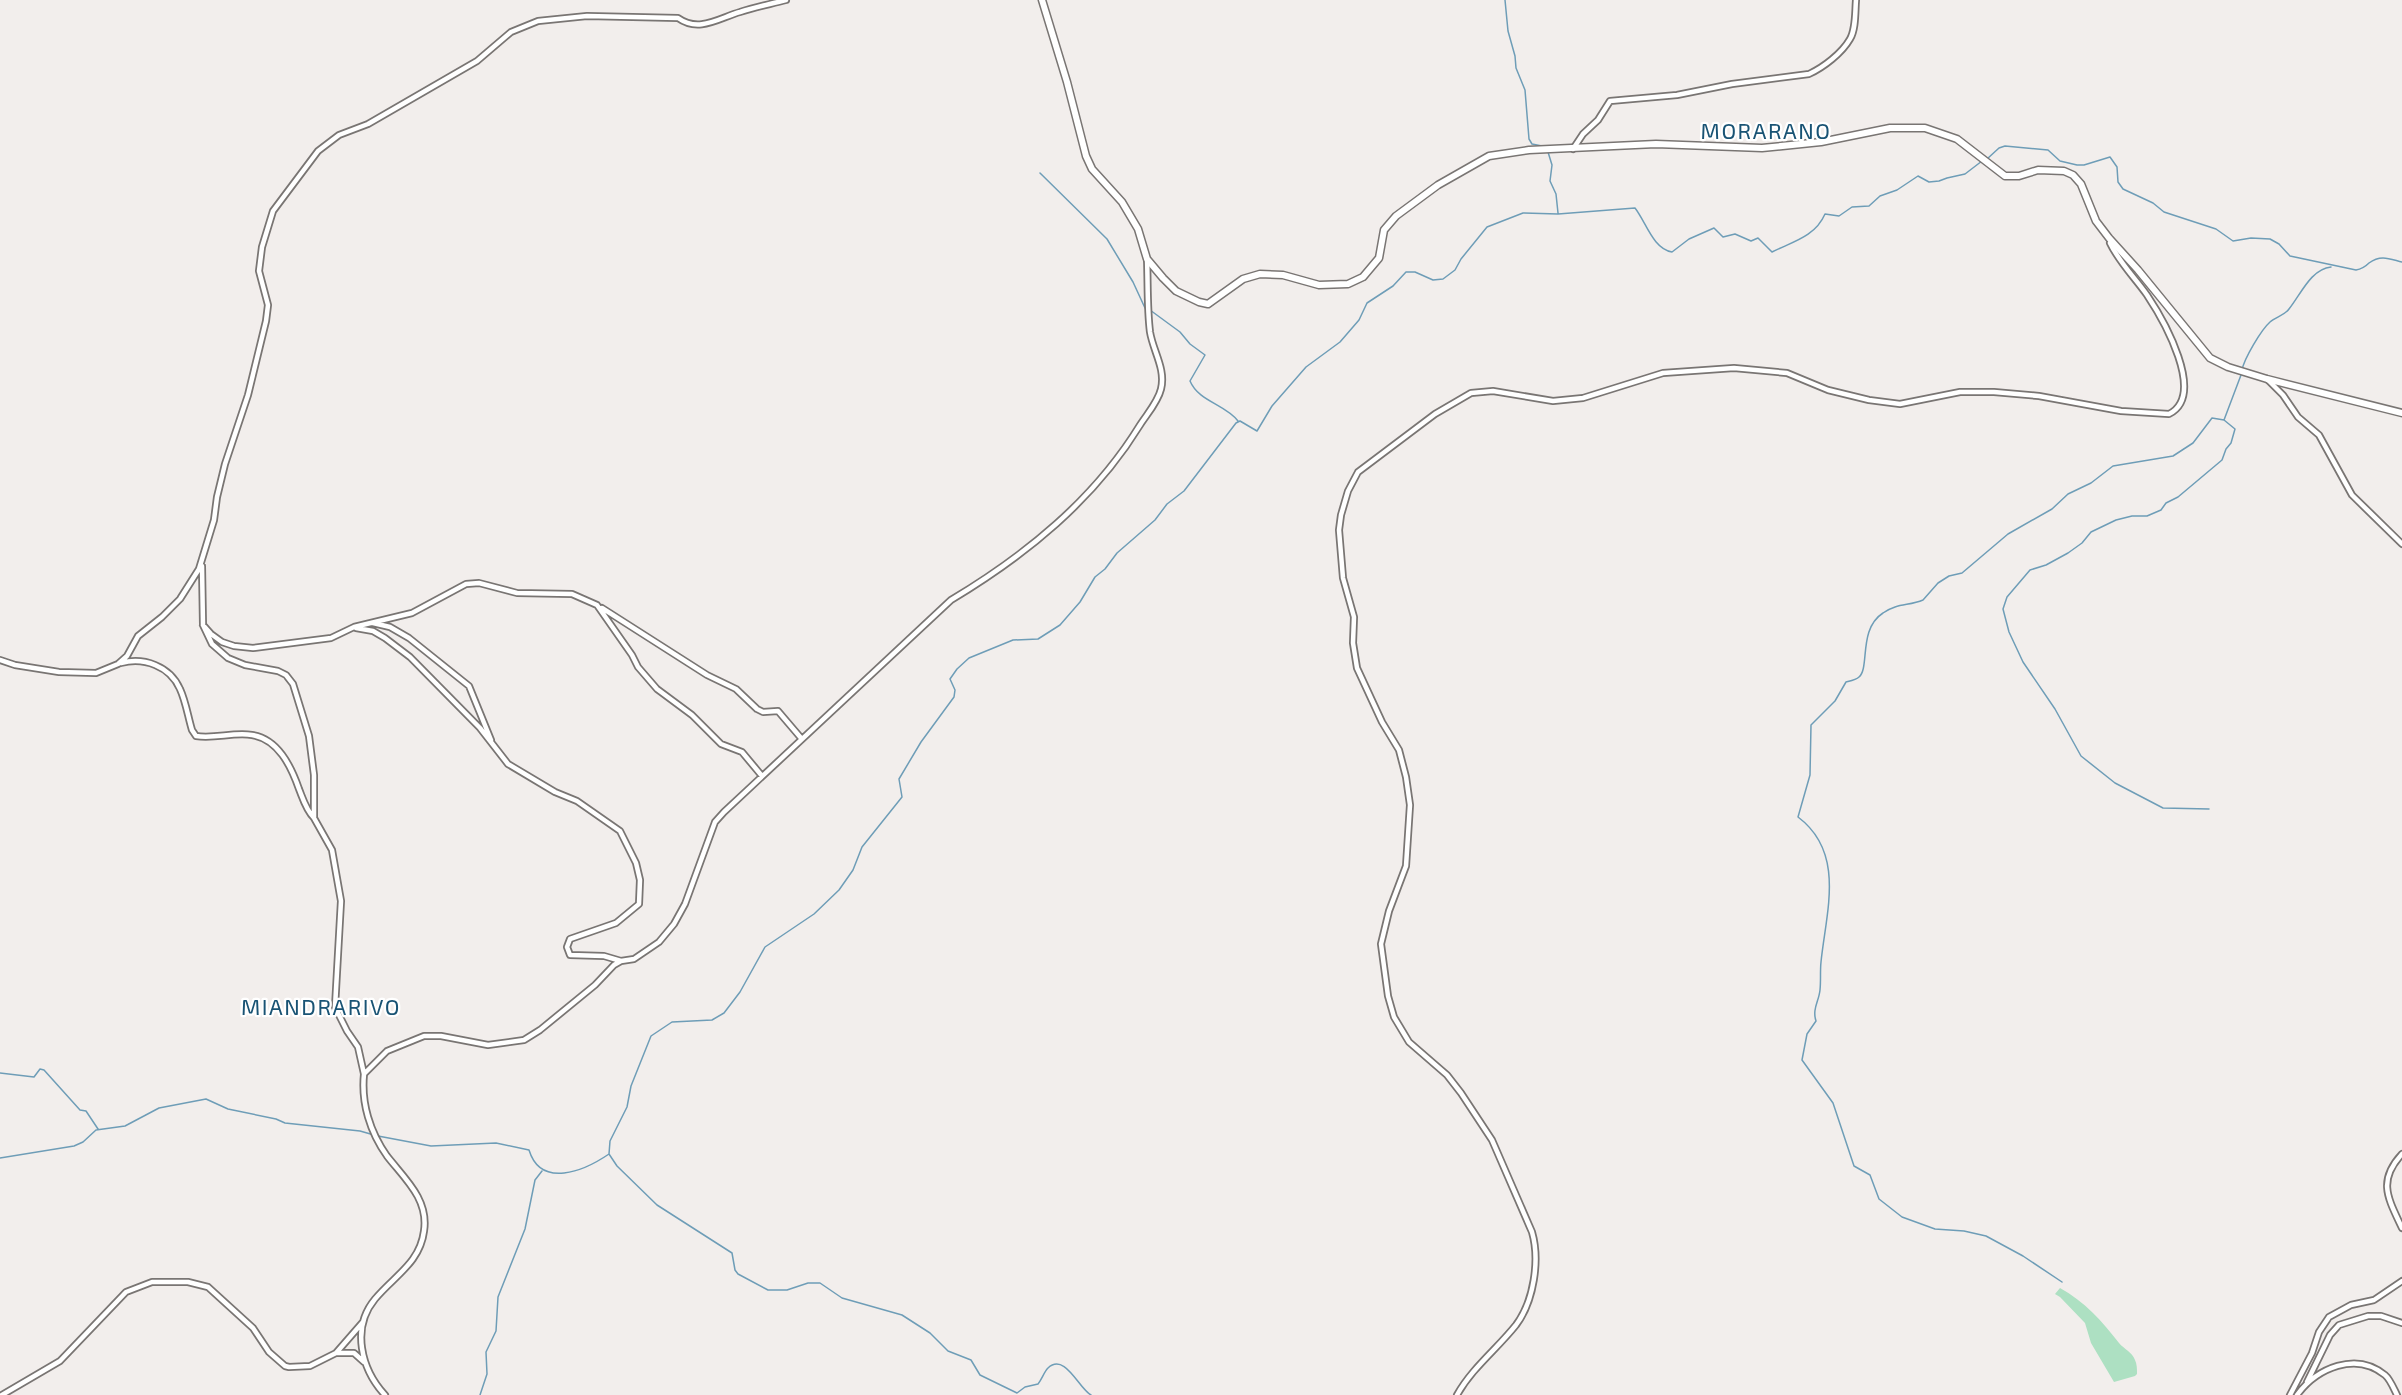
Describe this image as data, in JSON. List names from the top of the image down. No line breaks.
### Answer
{"districts":["MORARANO","MIANDRARIVO"]}
